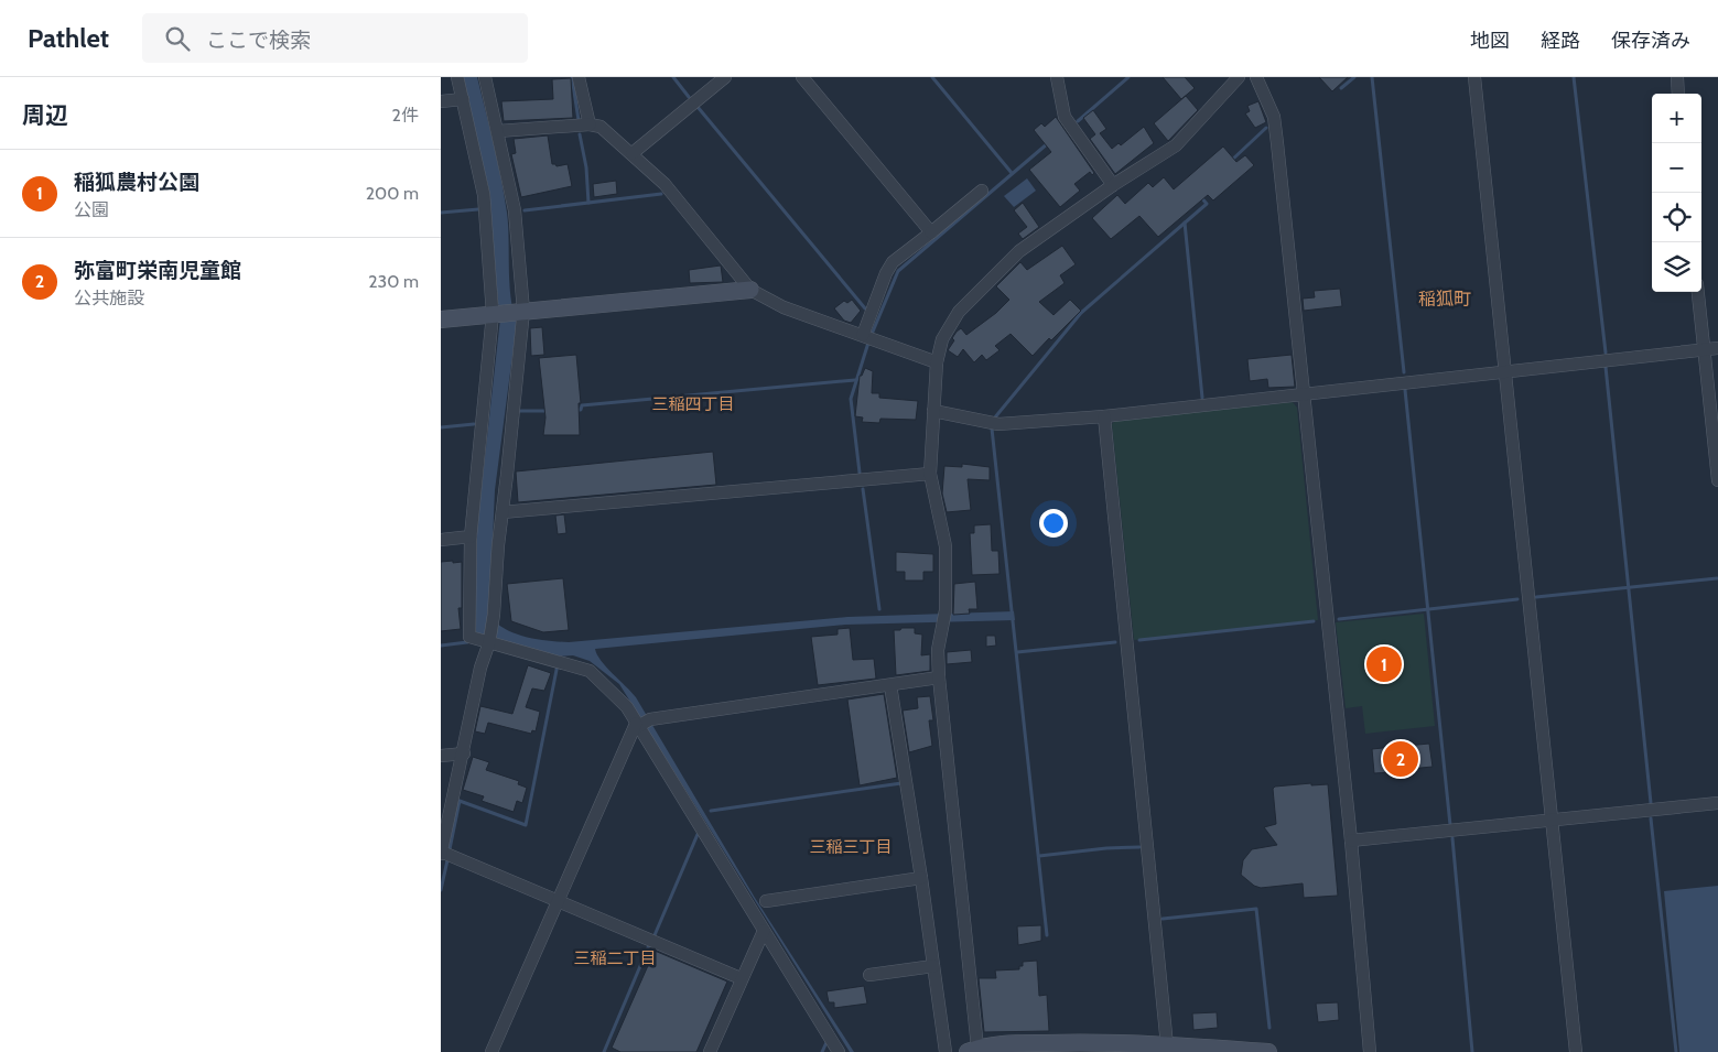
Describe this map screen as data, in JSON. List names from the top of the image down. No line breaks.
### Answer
{"districts":["稲狐町","三稲四丁目","三稲三丁目","三稲二丁目"],"page":{"header":"Pathlet","search":"ここで検索","nav":["地図","経路","保存済み"],"heading":["周辺","2件"],"map_buttons":["+","−"],"list":[{"mark":"1","name":"稲狐農村公園","note":"公園","value":"200 m"},{"mark":"2","name":"弥富町栄南児童館","note":"公共施設","value":"230 m"}],"pins":["1","2"]}}
